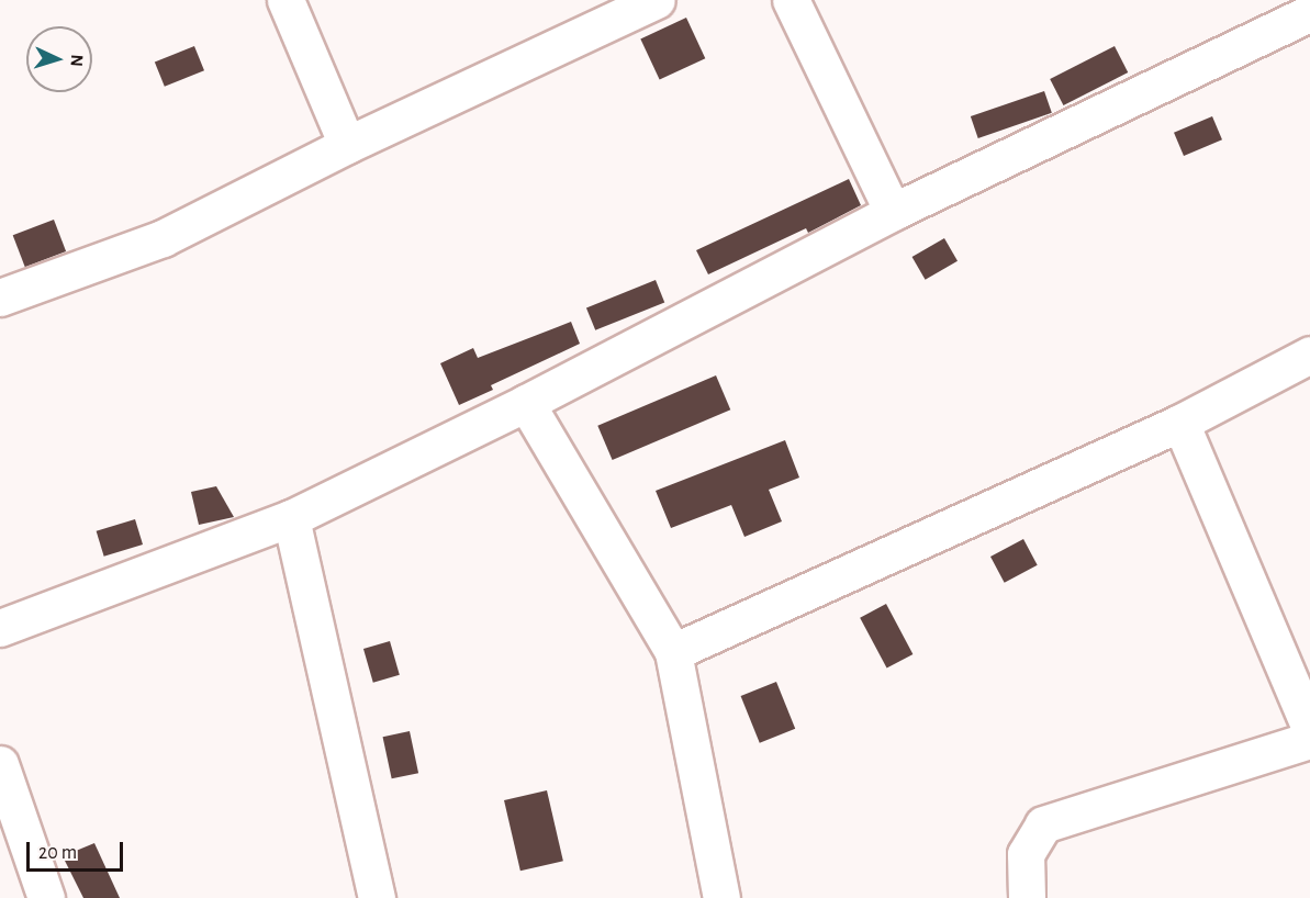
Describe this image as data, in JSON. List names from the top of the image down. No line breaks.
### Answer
{"scale_bar":"20 m","north":"right"}
